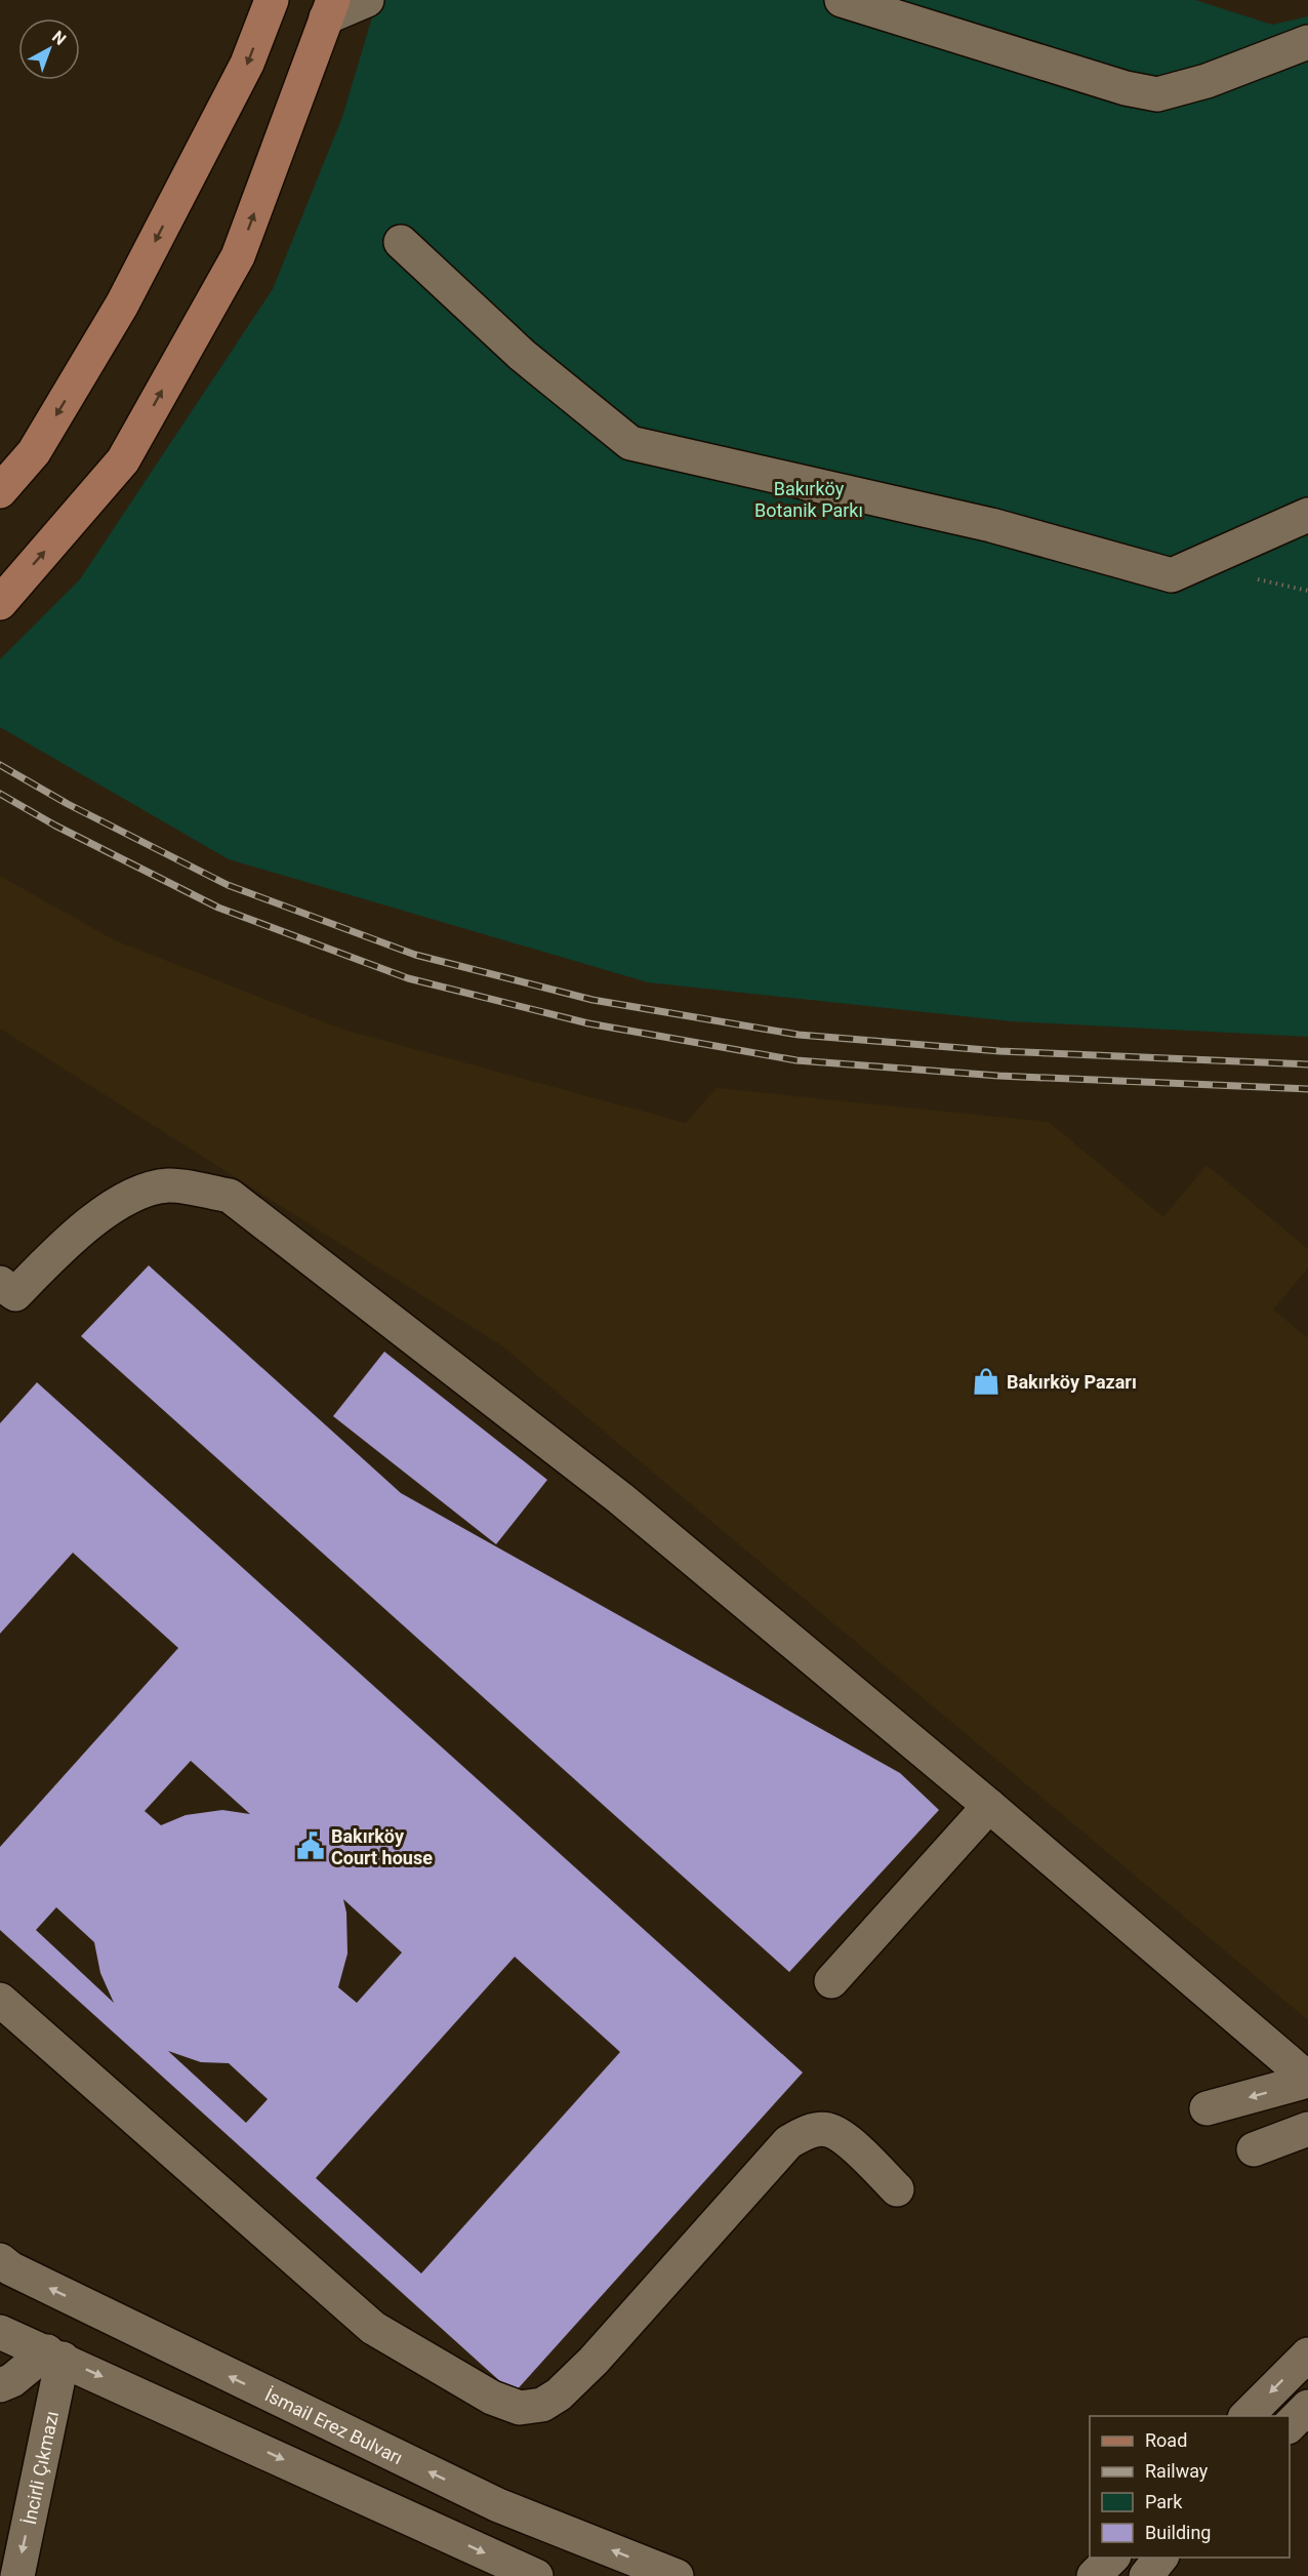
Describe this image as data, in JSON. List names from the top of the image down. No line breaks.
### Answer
{"streets":{"street":["İsmail Erez Bulvarı","İncirli Çıkmazı"]},"one_way":["İncirli Çıkmazı"],"parks":["Bakırköy Botanik Parkı"],"places":{"shop":["Bakırköy Pazarı"],"public building":["Bakırköy Court house"]},"legend":["Road","Railway","Park","Building"],"north":"top right"}
